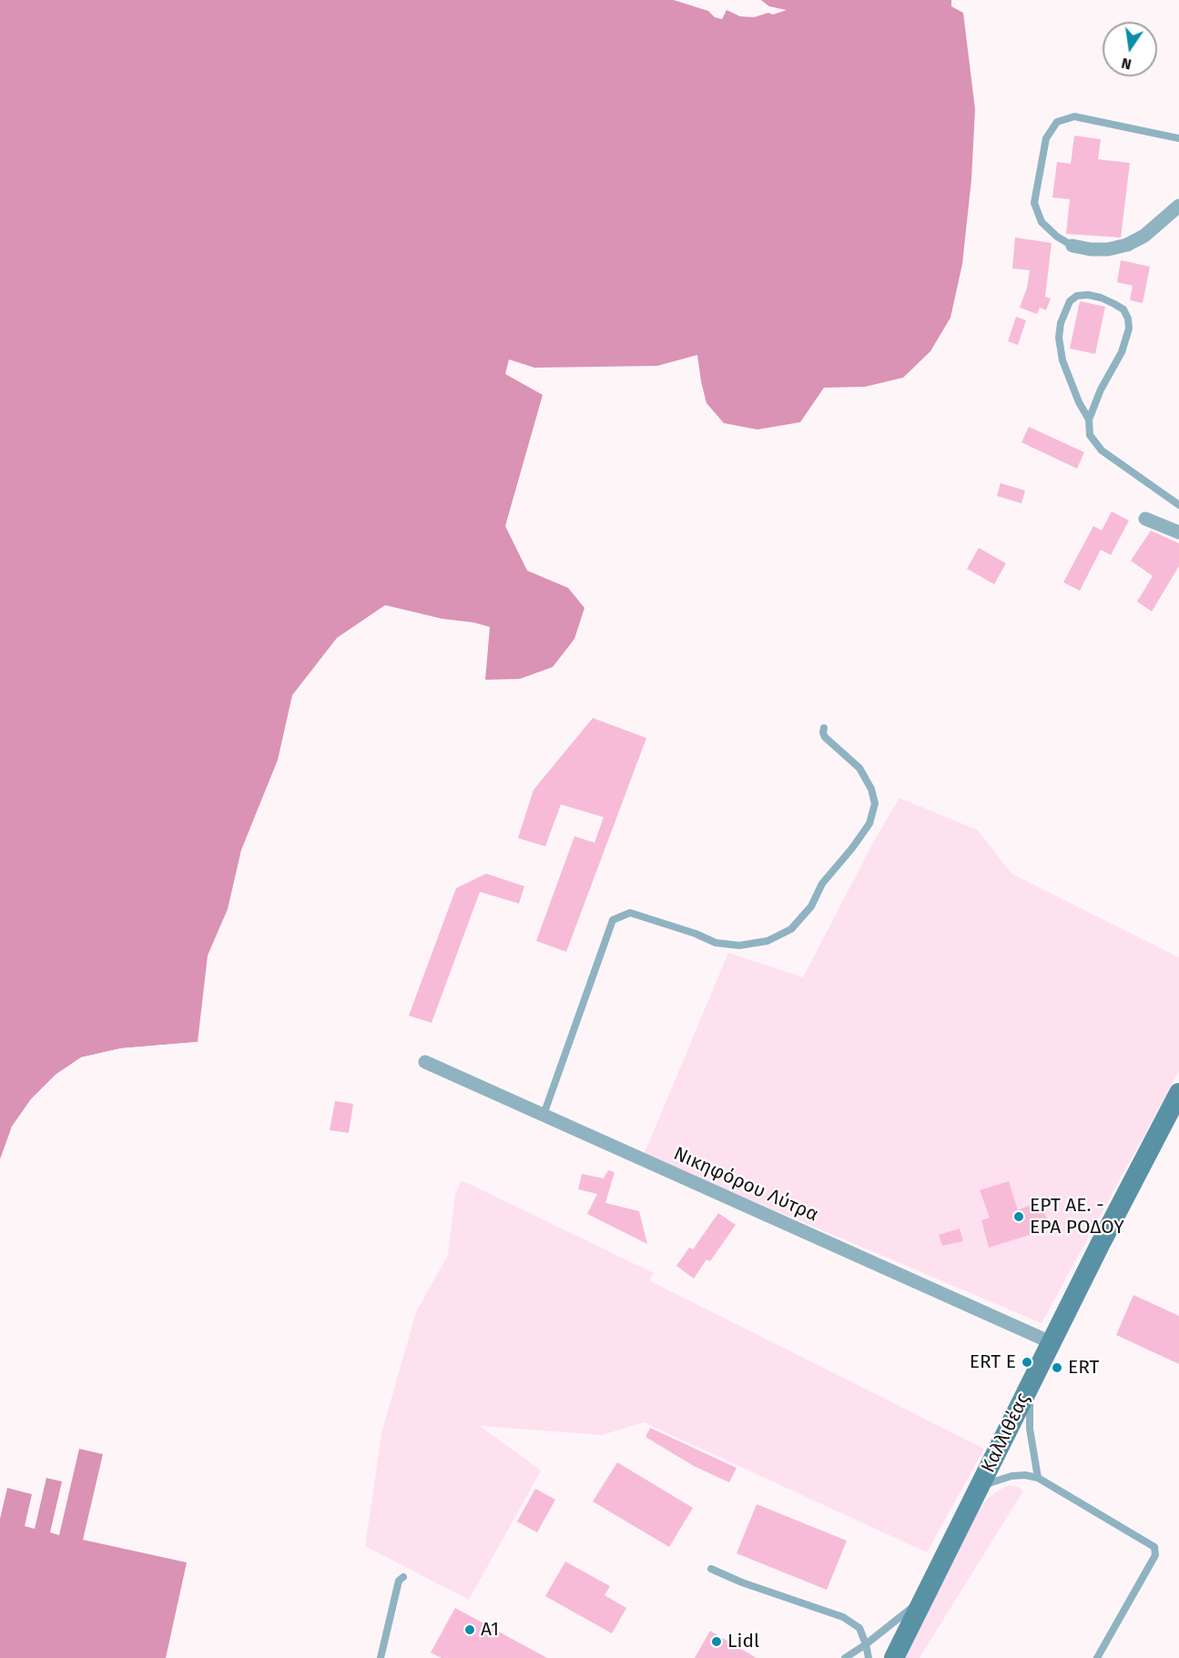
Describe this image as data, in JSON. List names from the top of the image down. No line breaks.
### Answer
{"streets":{"main road":["Καλλιθέας"],"street":["Νικηφόρου Λύτρα"]},"crossings":[["Νικηφόρου Λύτρα","Καλλιθέας"]],"places":["ΕΡΤ ΑΕ. - ΕΡΑ ΡΟΔΟΥ","ERT E","ERT","A1","Lidl"],"north":"bottom"}
